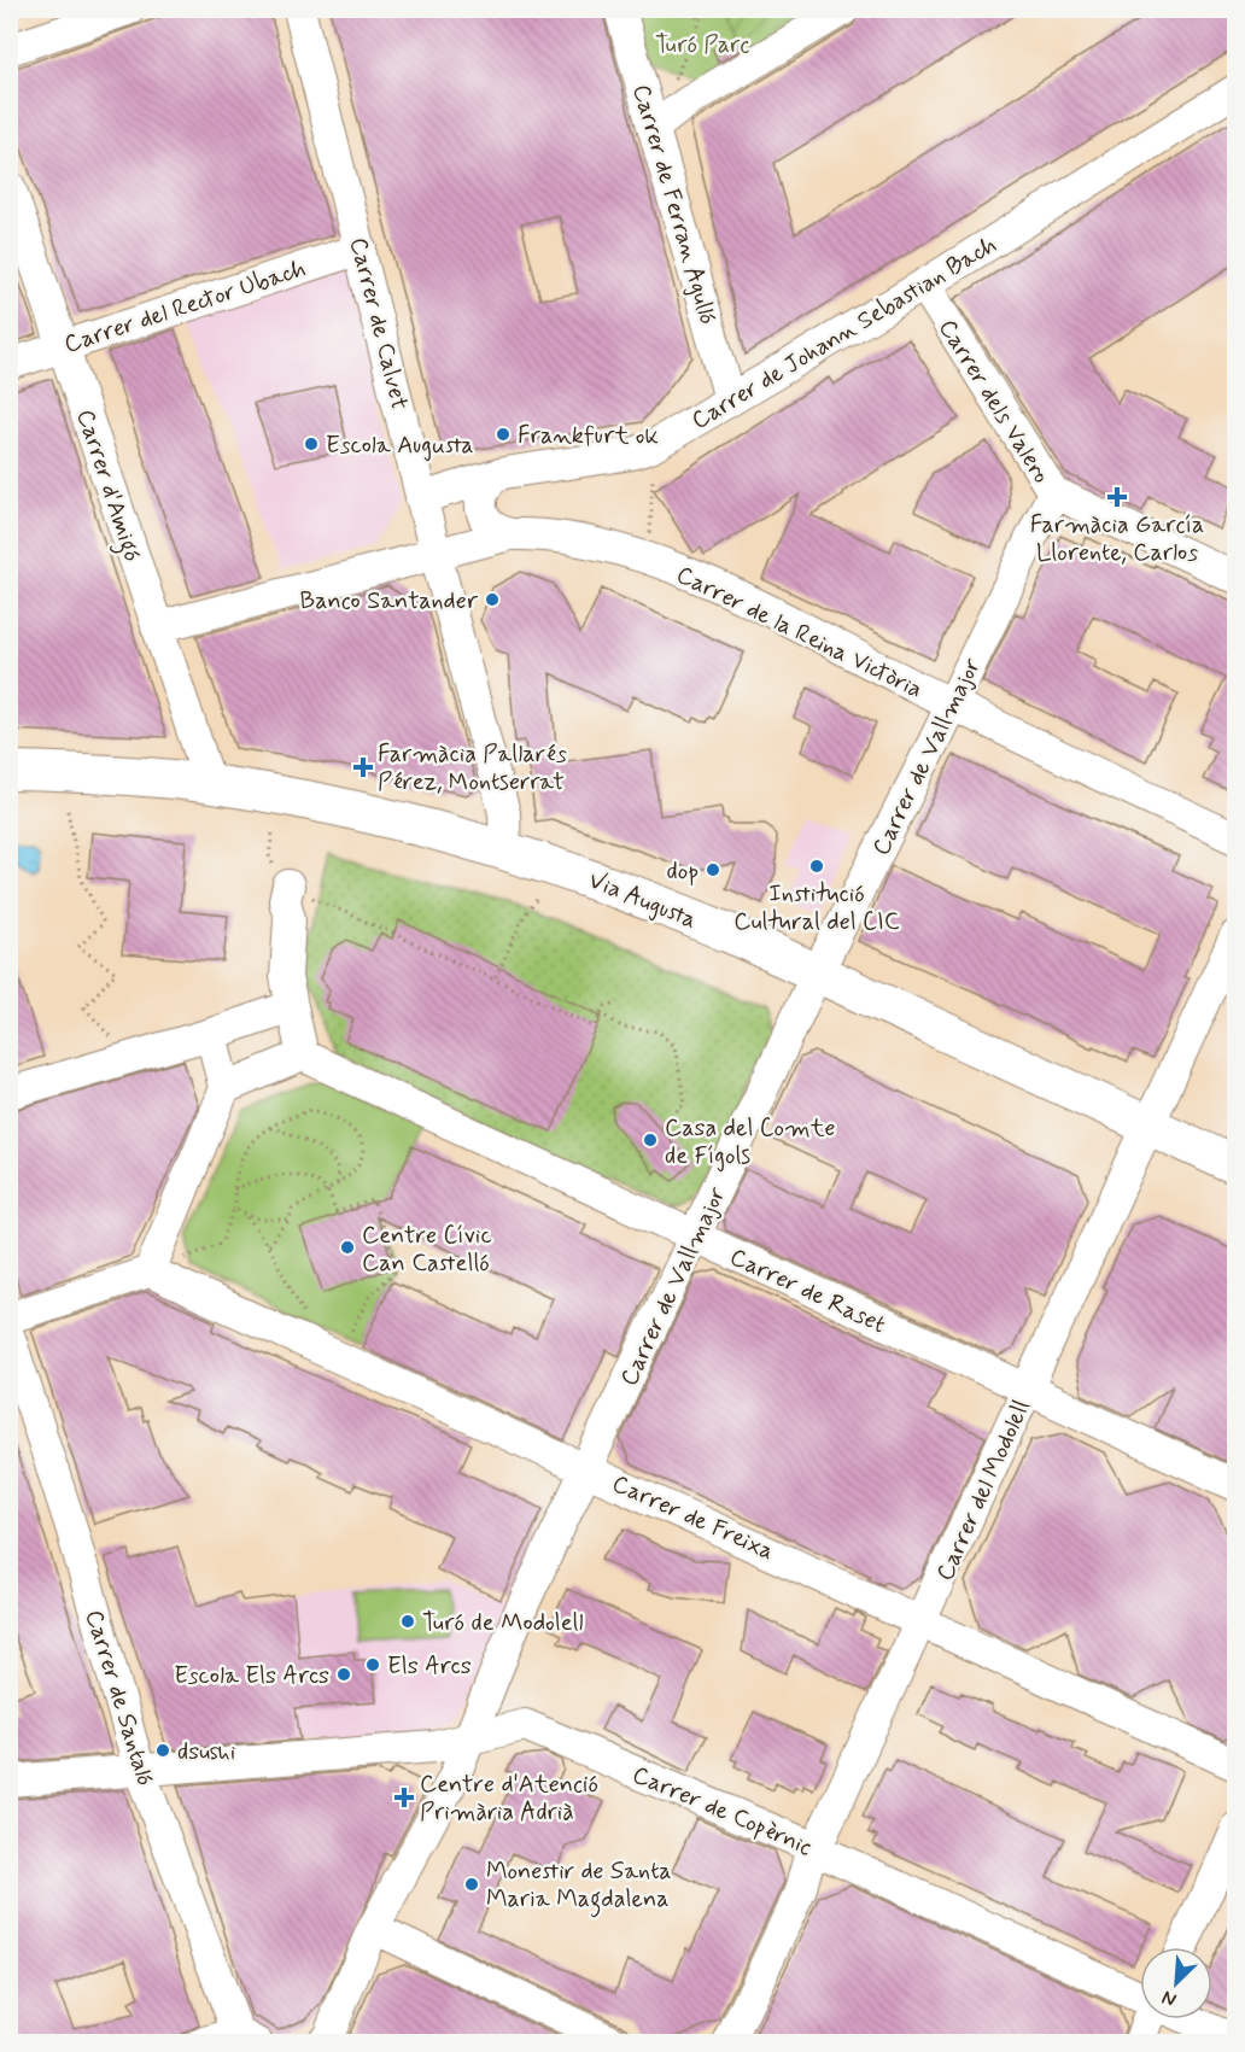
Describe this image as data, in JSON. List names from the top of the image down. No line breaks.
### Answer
{"streets":{"main road":["Via Augusta"],"street":["Carrer de Ferran Agulló","Carrer del Rector Ubach","Carrer de Calvet","Carrer de Johann Sebastian Bach","Carrer dels Valero","Carrer d'Amigó","Carrer de la Reina Victòria","Carrer de Vallmajor","Carrer de Raset","Carrer del Modolell","Carrer de Freixa","Carrer de Santaló","Carrer de Copèrnic"]},"crossings":[["Carrer de Ferran Agulló","Carrer de Johann Sebastian Bach"],["Carrer del Rector Ubach","Carrer de Calvet"],["Carrer del Rector Ubach","Carrer d'Amigó"],["Carrer de Calvet","Carrer de Johann Sebastian Bach"],["Carrer de Calvet","Carrer de la Reina Victòria"],["Carrer de Calvet","Via Augusta"],["Carrer de Johann Sebastian Bach","Carrer dels Valero"],["Carrer dels Valero","Carrer de Vallmajor"],["Carrer d'Amigó","Carrer de la Reina Victòria"],["Carrer d'Amigó","Via Augusta"],["Carrer de la Reina Victòria","Carrer de Vallmajor"],["Carrer de Vallmajor","Via Augusta"],["Carrer de Vallmajor","Carrer de Raset"],["Carrer de Vallmajor","Carrer de Freixa"],["Carrer de Vallmajor","Carrer de Copèrnic"],["Via Augusta","Carrer del Modolell"],["Carrer de Raset","Carrer del Modolell"],["Carrer del Modolell","Carrer de Freixa"],["Carrer del Modolell","Carrer de Copèrnic"],["Carrer de Santaló","Carrer de Copèrnic"]],"parks":["Turó Parc"],"places":{"other":["Frankfurt ok","Escola Augusta","Banco Santander","Institució Cultural del CIC","dop","Casa del Comte de Fígols","Centre Cívic Can Castelló","Turó de Modolell","Els Arcs","Escola Els Arcs","dsushi","Monestir de Santa Maria Magdalena"],"health":["Farmàcia García Llorente, Carlos","Farmàcia Pallarés Pérez, Montserrat","Centre d'Atenció Primària Adrià"]},"north":"bottom left"}
